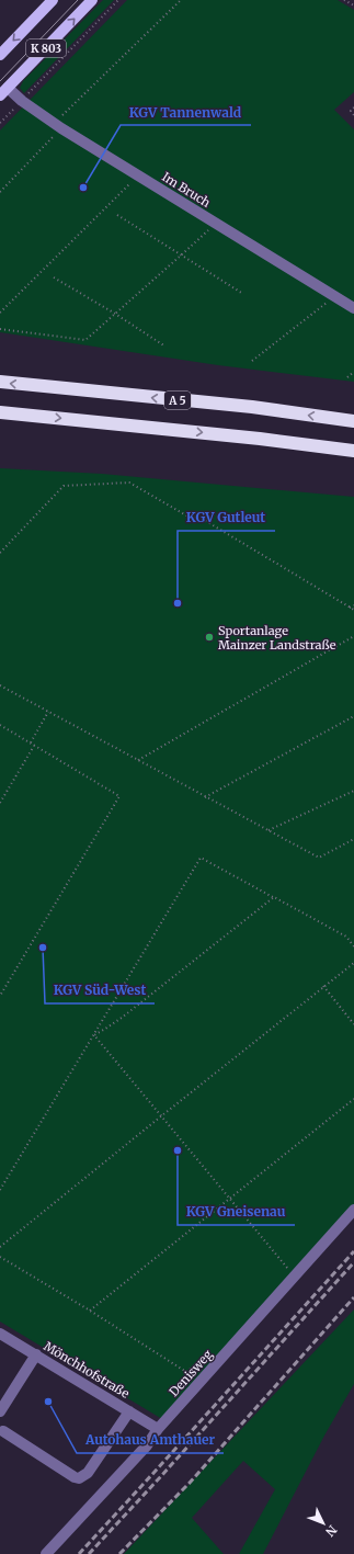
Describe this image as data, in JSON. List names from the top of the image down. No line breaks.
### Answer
{"streets":{"highway":["A 5"],"main road":["K 803"],"street":["Im Bruch","Mönchhofstraße","Denisweg"]},"crossings":[["K 803","Im Bruch"],["Mönchhofstraße","Denisweg"]],"places":["KGV Tannenwald","KGV Gutleut","Sportanlage Mainzer Landstraße","KGV Süd-West","KGV Gneisenau","Autohaus Amthauer"],"north":"bottom right"}
